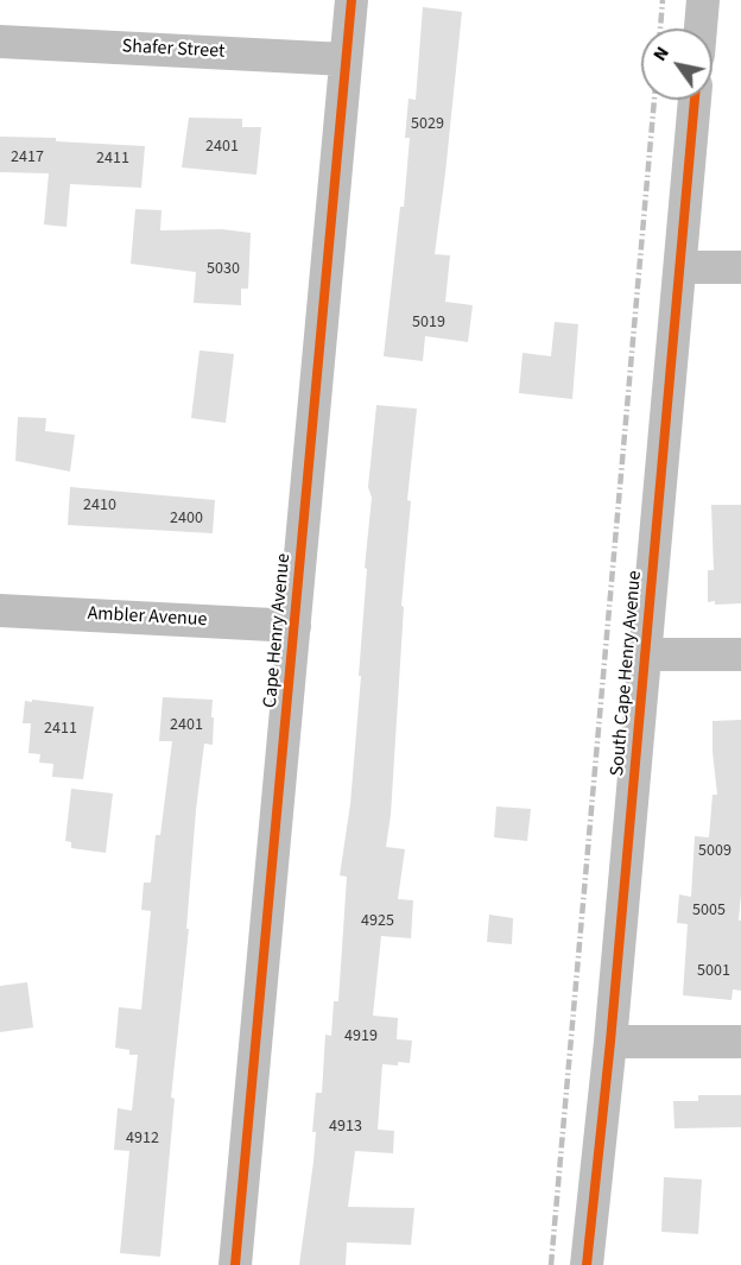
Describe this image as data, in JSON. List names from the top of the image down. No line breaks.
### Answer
{"streets":{"street":["Shafer Street","Ambler Avenue","Cape Henry Avenue","South Cape Henry Avenue"]},"crossings":[["Shafer Street","Cape Henry Avenue"],["Ambler Avenue","Cape Henry Avenue"]],"house_numbers":["5029","2401","2417","2411","5030","5019","2410","2400","2401","2411","5009","5005","4925","5001","4919","4913","4912"],"north":"top left"}
